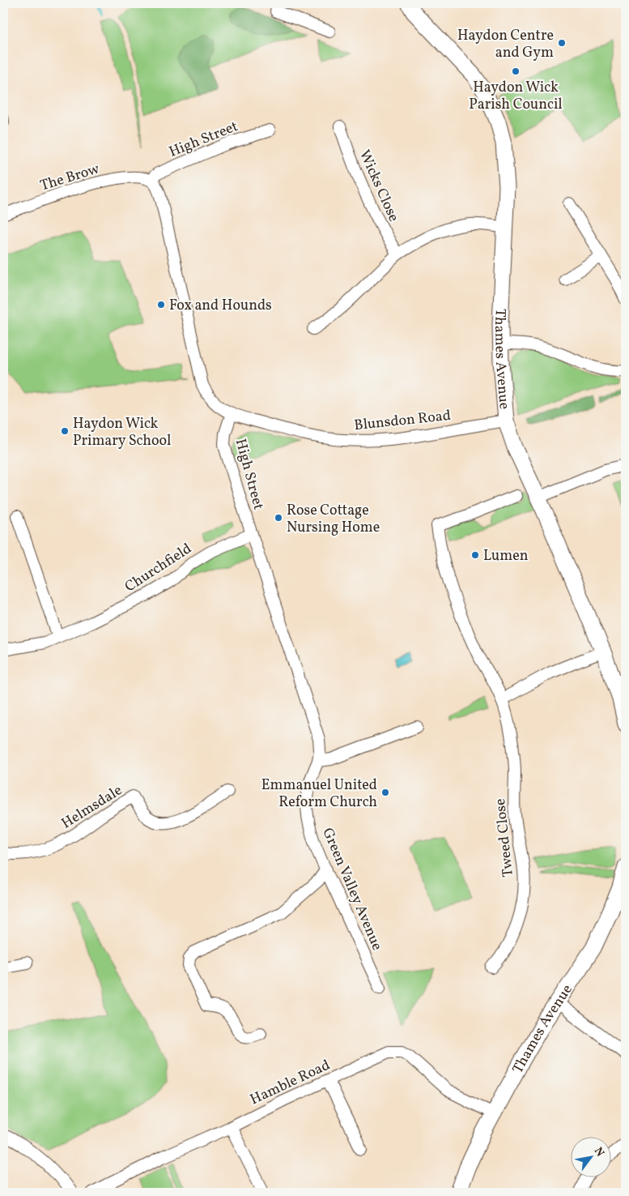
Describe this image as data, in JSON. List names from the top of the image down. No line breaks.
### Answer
{"streets":{"street":["High Street","The Brow","Wicks Close","Thames Avenue","Blunsdon Road","Churchfield","Helmsdale","Tweed Close","Green Valley Avenue","Hamble Road"]},"crossings":[["High Street","The Brow"],["High Street","Blunsdon Road"],["High Street","Churchfield"],["High Street","Green Valley Avenue"],["Thames Avenue","Blunsdon Road"],["Thames Avenue","Hamble Road"]],"places":["Haydon Centre and Gym","Haydon Wick Parish Council","Fox and Hounds","Haydon Wick Primary School","Rose Cottage Nursing Home","Lumen","Emmanuel United Reform Church"],"north":"top right"}
